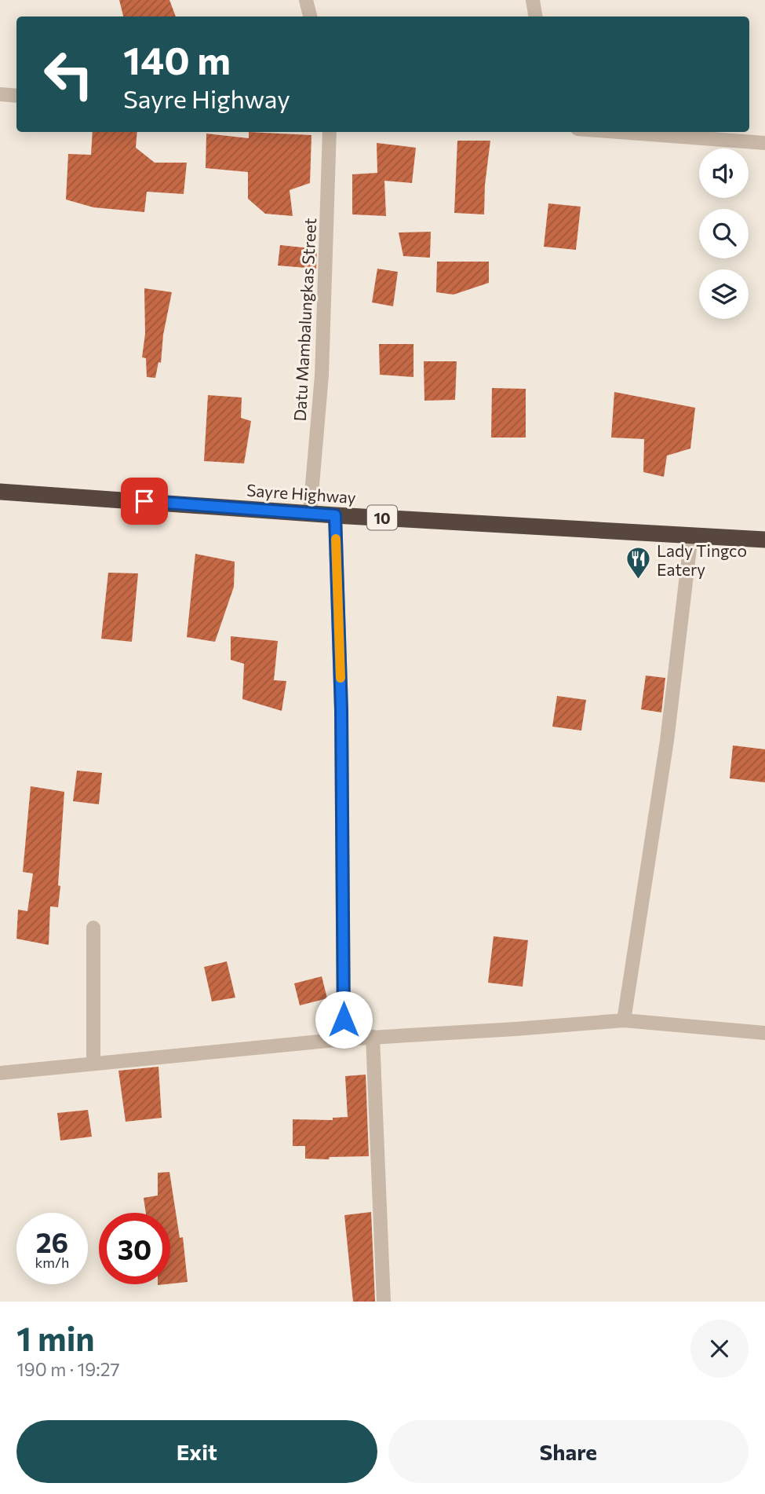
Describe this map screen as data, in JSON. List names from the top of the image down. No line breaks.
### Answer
{"streets":{"highway":["Sayre Highway","10"],"street":["Datu Mambalungkas Street"]},"crossings":[["Datu Mambalungkas Street","Sayre Highway"]],"places":{"restaurant":["Lady Tingco Eatery"]},"page":{"turn":["140 m","Sayre Highway"],"speed":"26 km/h","limit":"30","heading":["1 min","190 m · 19:27"],"buttons":["Exit","Share"]}}
